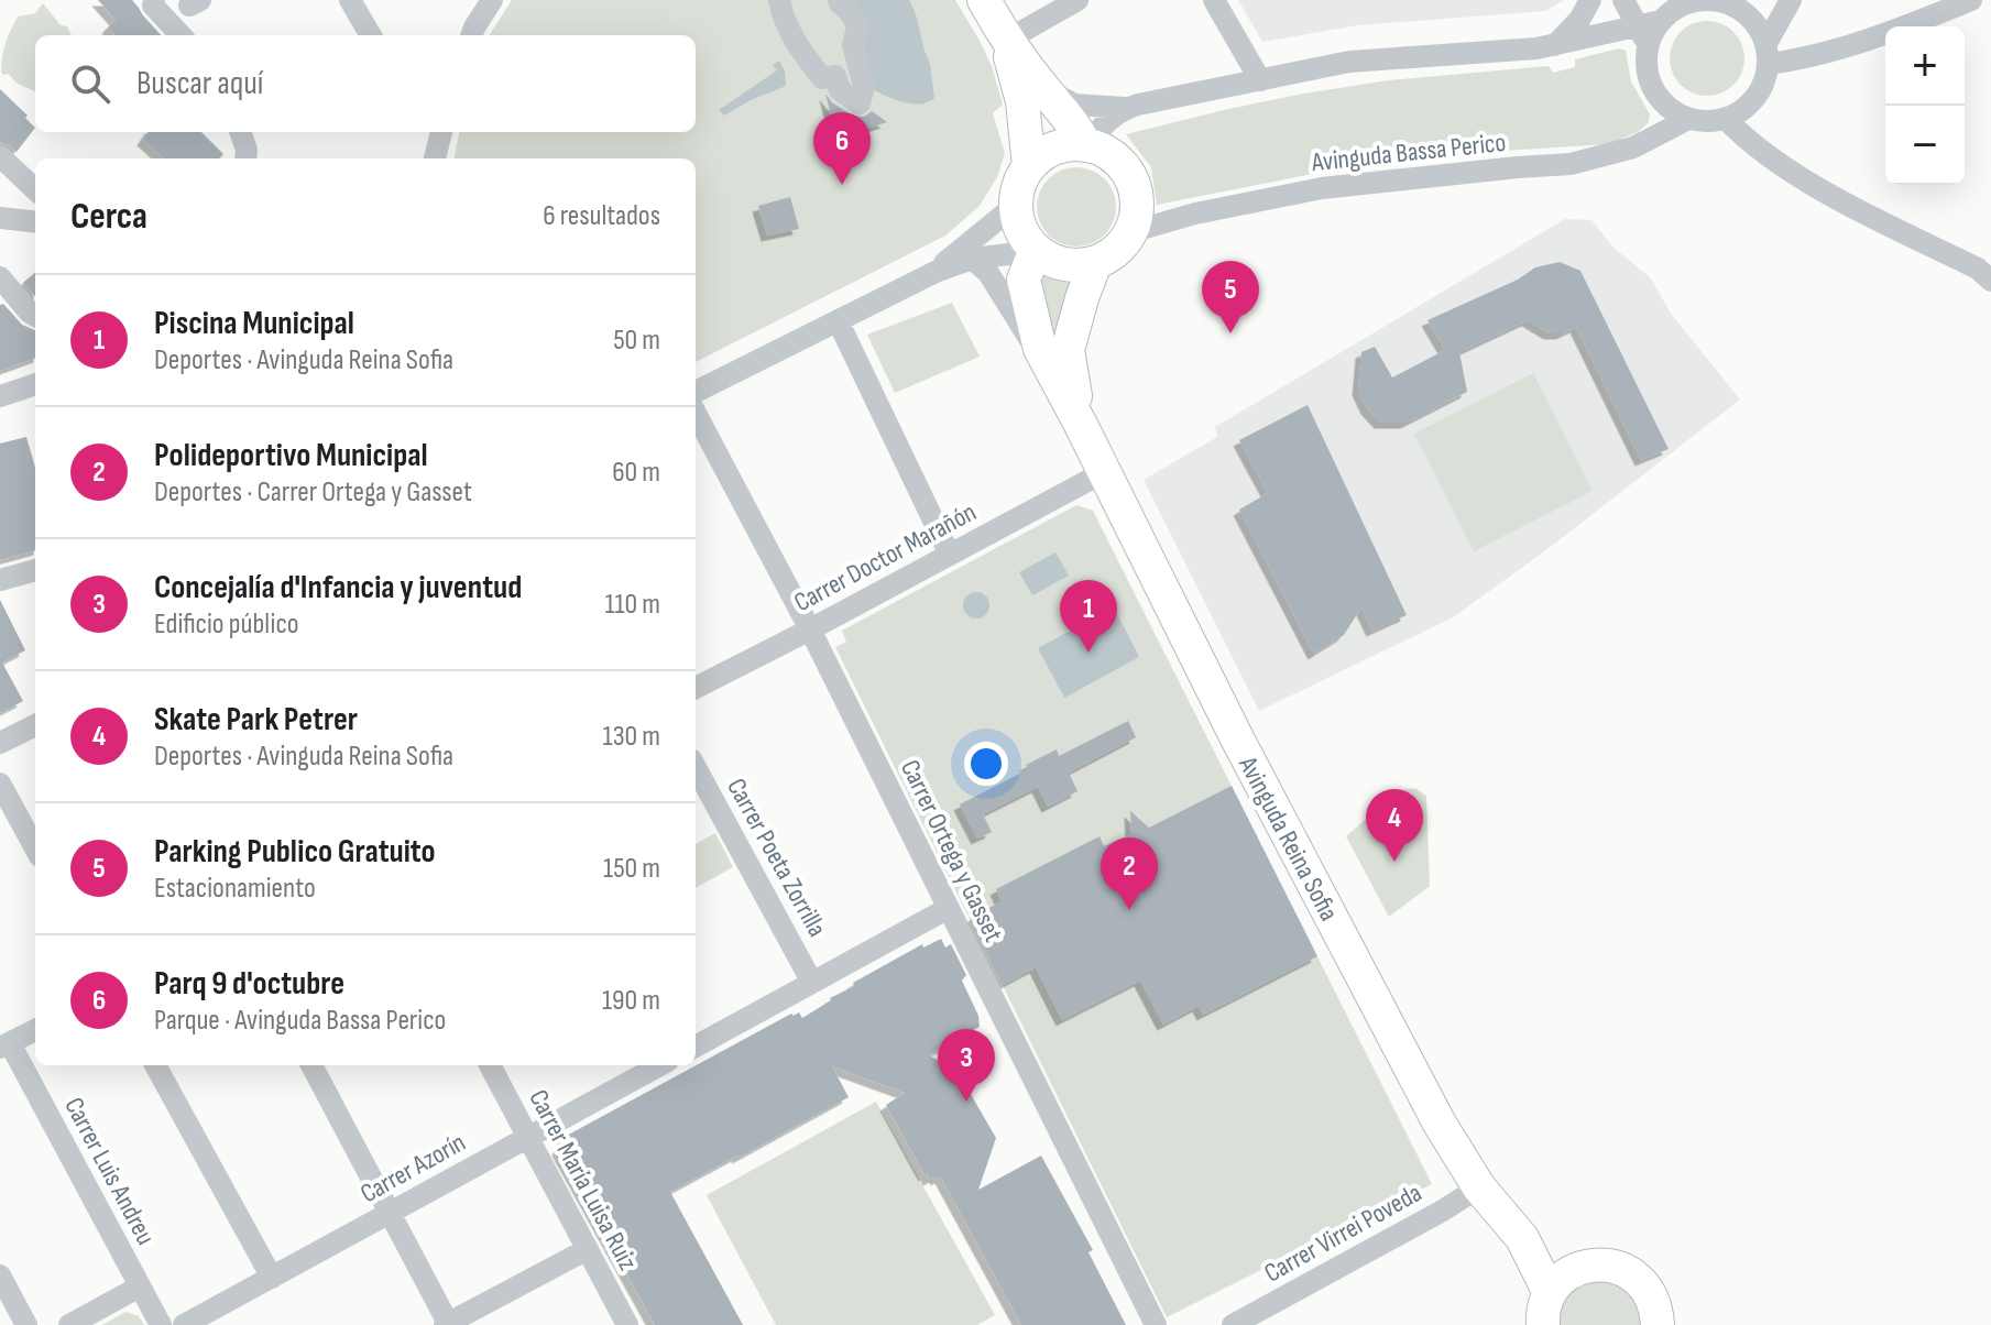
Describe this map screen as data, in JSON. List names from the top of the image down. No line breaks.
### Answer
{"streets":{"street":["Avinguda Bassa Perico","Carrer Doctor Marañón","Avinguda Reina Sofia","Carrer Ortega y Gasset","Carrer Poeta Zorrilla","Carrer Azorín","Carrer Luis Andreu","Carrer María Luisa Ruiz","Carrer Virrei Poveda"]},"crossings":[["Avinguda Bassa Perico","Avinguda Reina Sofia"],["Carrer Doctor Marañón","Avinguda Reina Sofia"],["Carrer Doctor Marañón","Carrer Ortega y Gasset"],["Avinguda Reina Sofia","Carrer Virrei Poveda"],["Carrer Azorín","Carrer María Luisa Ruiz"]],"page":{"map_buttons":["+","−"],"search":"Buscar aquí","pins":["6","5","1","4","2","3"],"heading":["Cerca","6 resultados"],"list":[{"mark":"1","name":"Piscina Municipal","note":"Deportes · Avinguda Reina Sofia","value":"50 m"},{"mark":"2","name":"Polideportivo Municipal","note":"Deportes · Carrer Ortega y Gasset","value":"60 m"},{"mark":"3","name":"Concejalía d'Infancia y juventud","note":"Edificio público","value":"110 m"},{"mark":"4","name":"Skate Park Petrer","note":"Deportes · Avinguda Reina Sofia","value":"130 m"},{"mark":"5","name":"Parking Publico Gratuito","note":"Estacionamiento","value":"150 m"},{"mark":"6","name":"Parq 9 d'octubre","note":"Parque · Avinguda Bassa Perico","value":"190 m"}]}}
